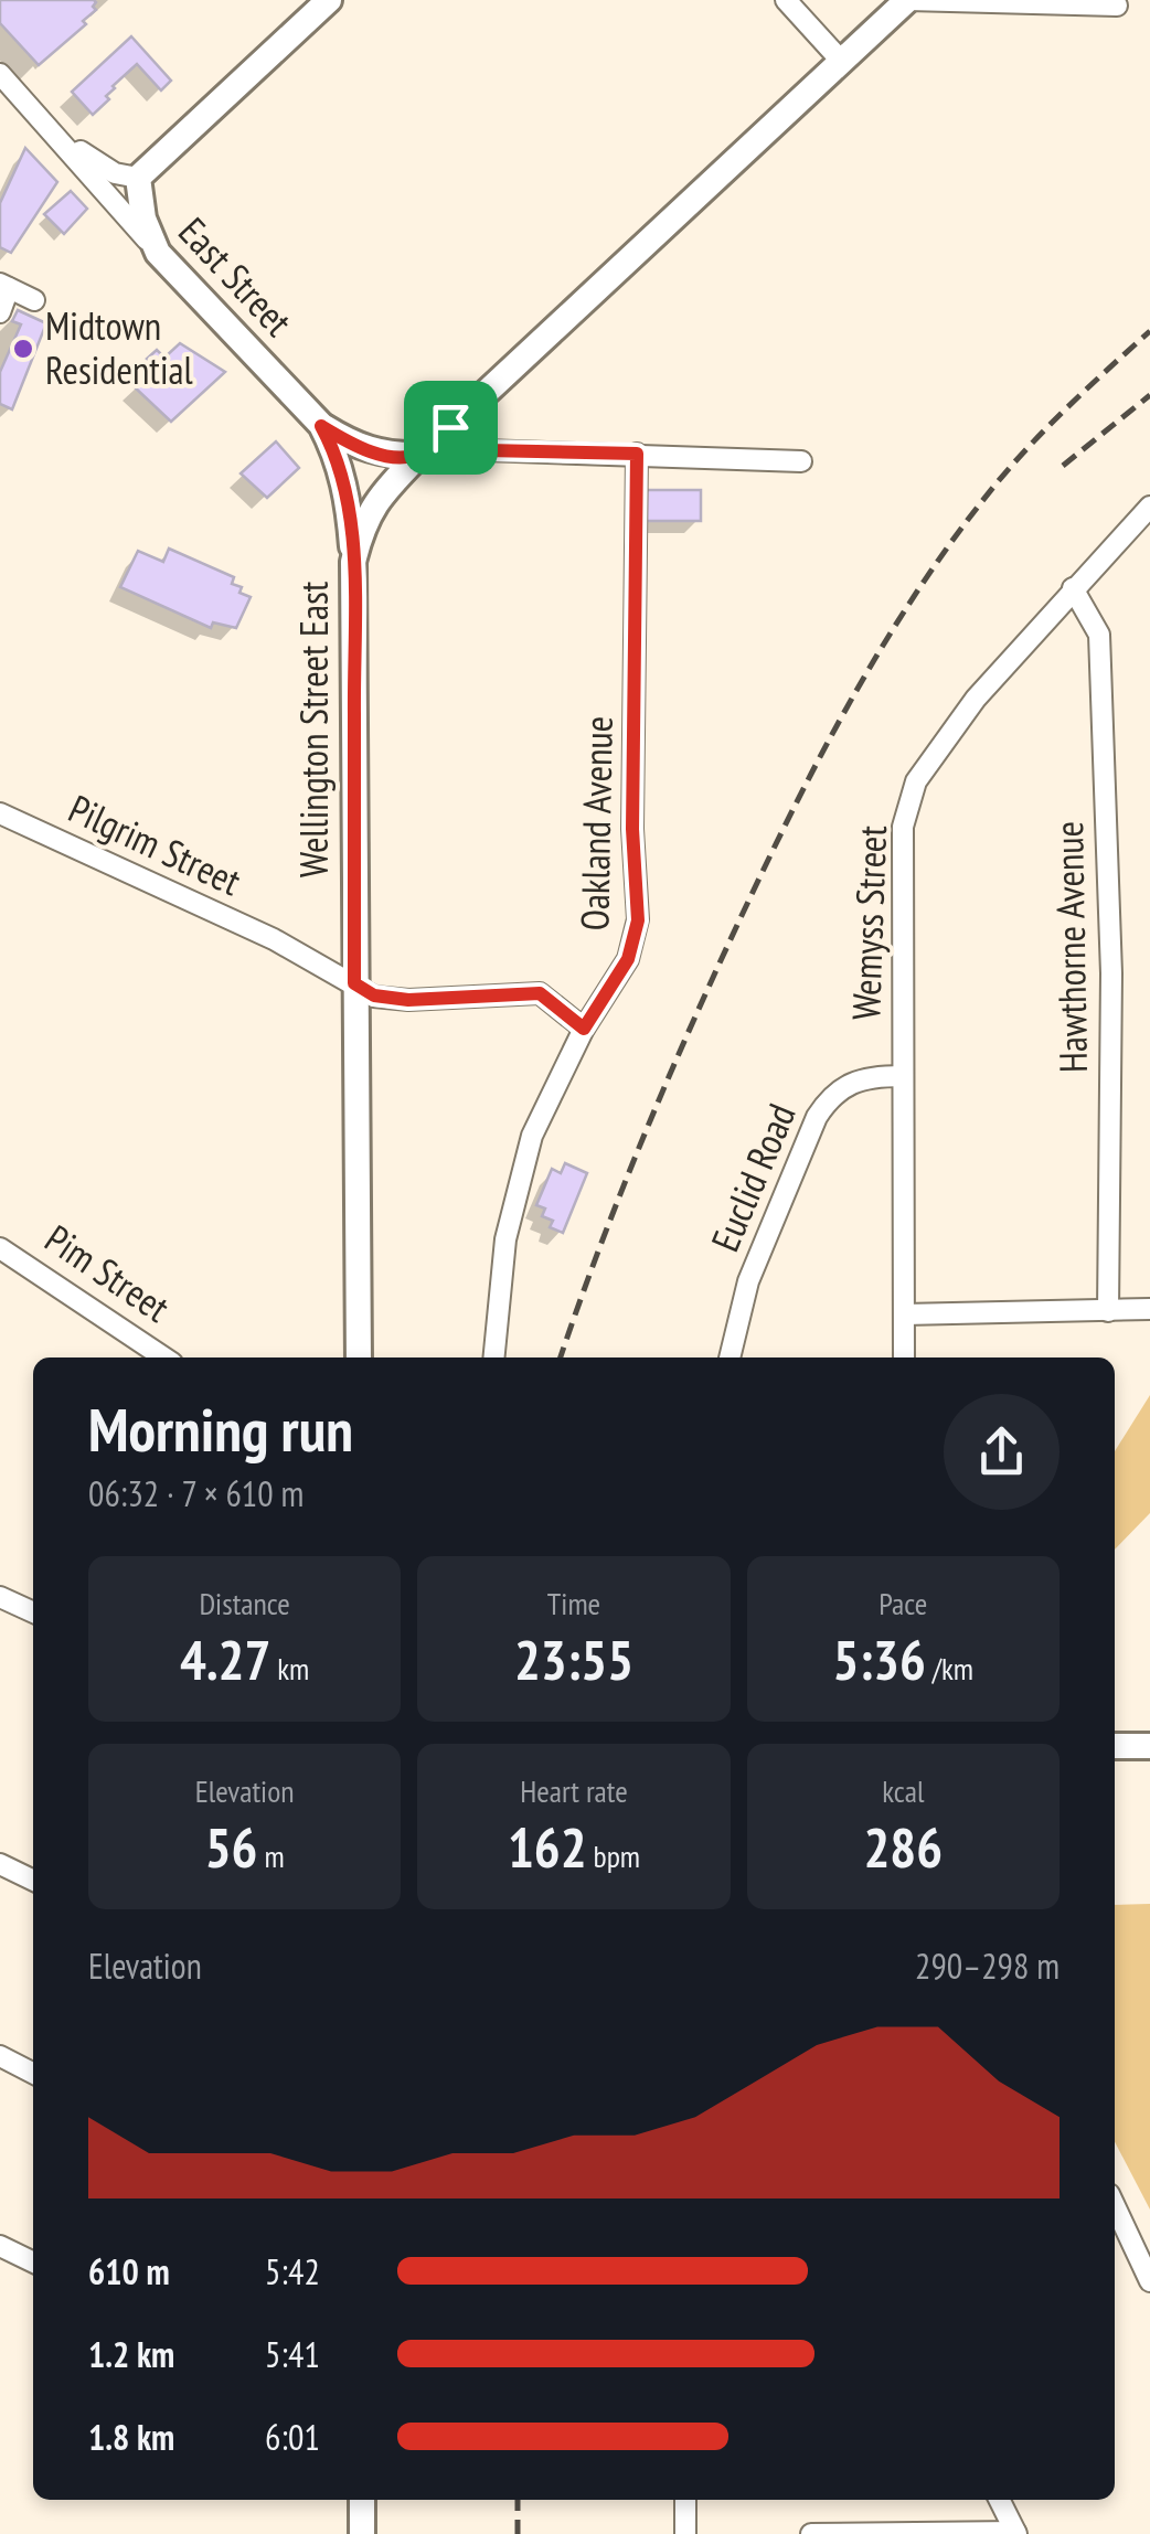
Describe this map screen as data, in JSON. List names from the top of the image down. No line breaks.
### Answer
{"streets":{"main road":["East Street","Wellington Street East"],"street":["Oakland Avenue","Pilgrim Street","Wemyss Street","Hawthorne Avenue","Euclid Road","Pim Street"]},"crossings":[["East Street","Wellington Street East"],["Wellington Street East","Pilgrim Street"],["Oakland Avenue","Pilgrim Street"],["Wemyss Street","Hawthorne Avenue"],["Wemyss Street","Euclid Road"]],"places":["Midtown Residential"],"page":{"heading":["Morning run","06:32 · 7 × 610 m"],"stats":[["Distance","4.27 km"],["Time","23:55"],["Pace","5:36 /km"],["Elevation","56 m"],["Heart rate","162 bpm"],["kcal","286"]],"chart":["Elevation","290–298 m"],"list":[{"name":"610 m","note":"5:42"},{"name":"1.2 km","note":"5:41"},{"name":"1.8 km","note":"6:01"}]}}
